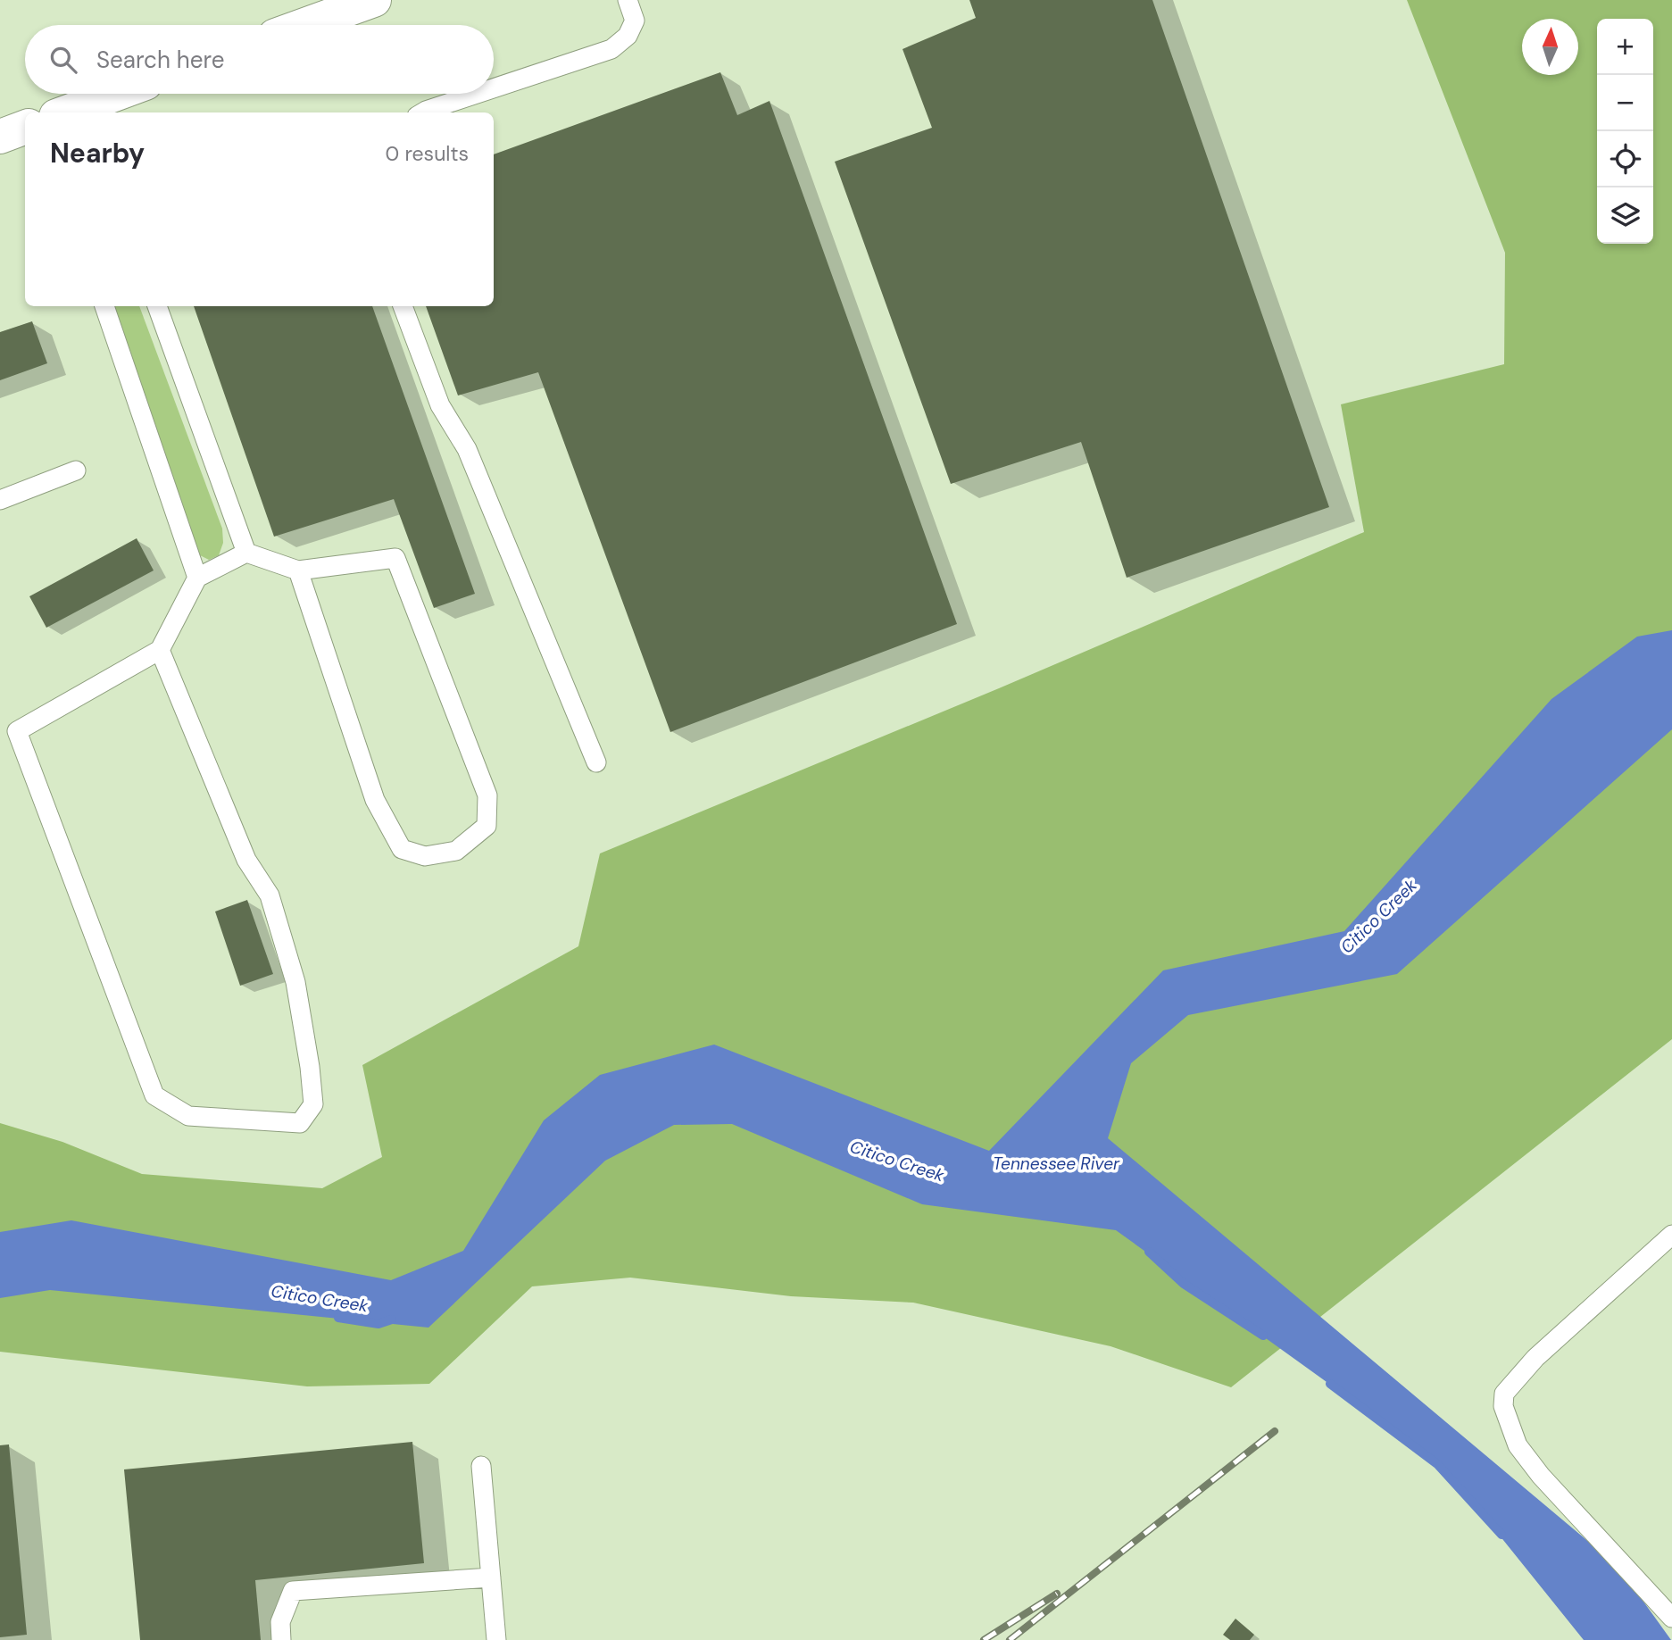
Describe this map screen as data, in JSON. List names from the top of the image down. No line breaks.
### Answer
{"water":["Citico Creek","Tennessee River"],"north":"top","page":{"map_buttons":["+","−"],"search":"Search here","heading":["Nearby","0 results"]}}
